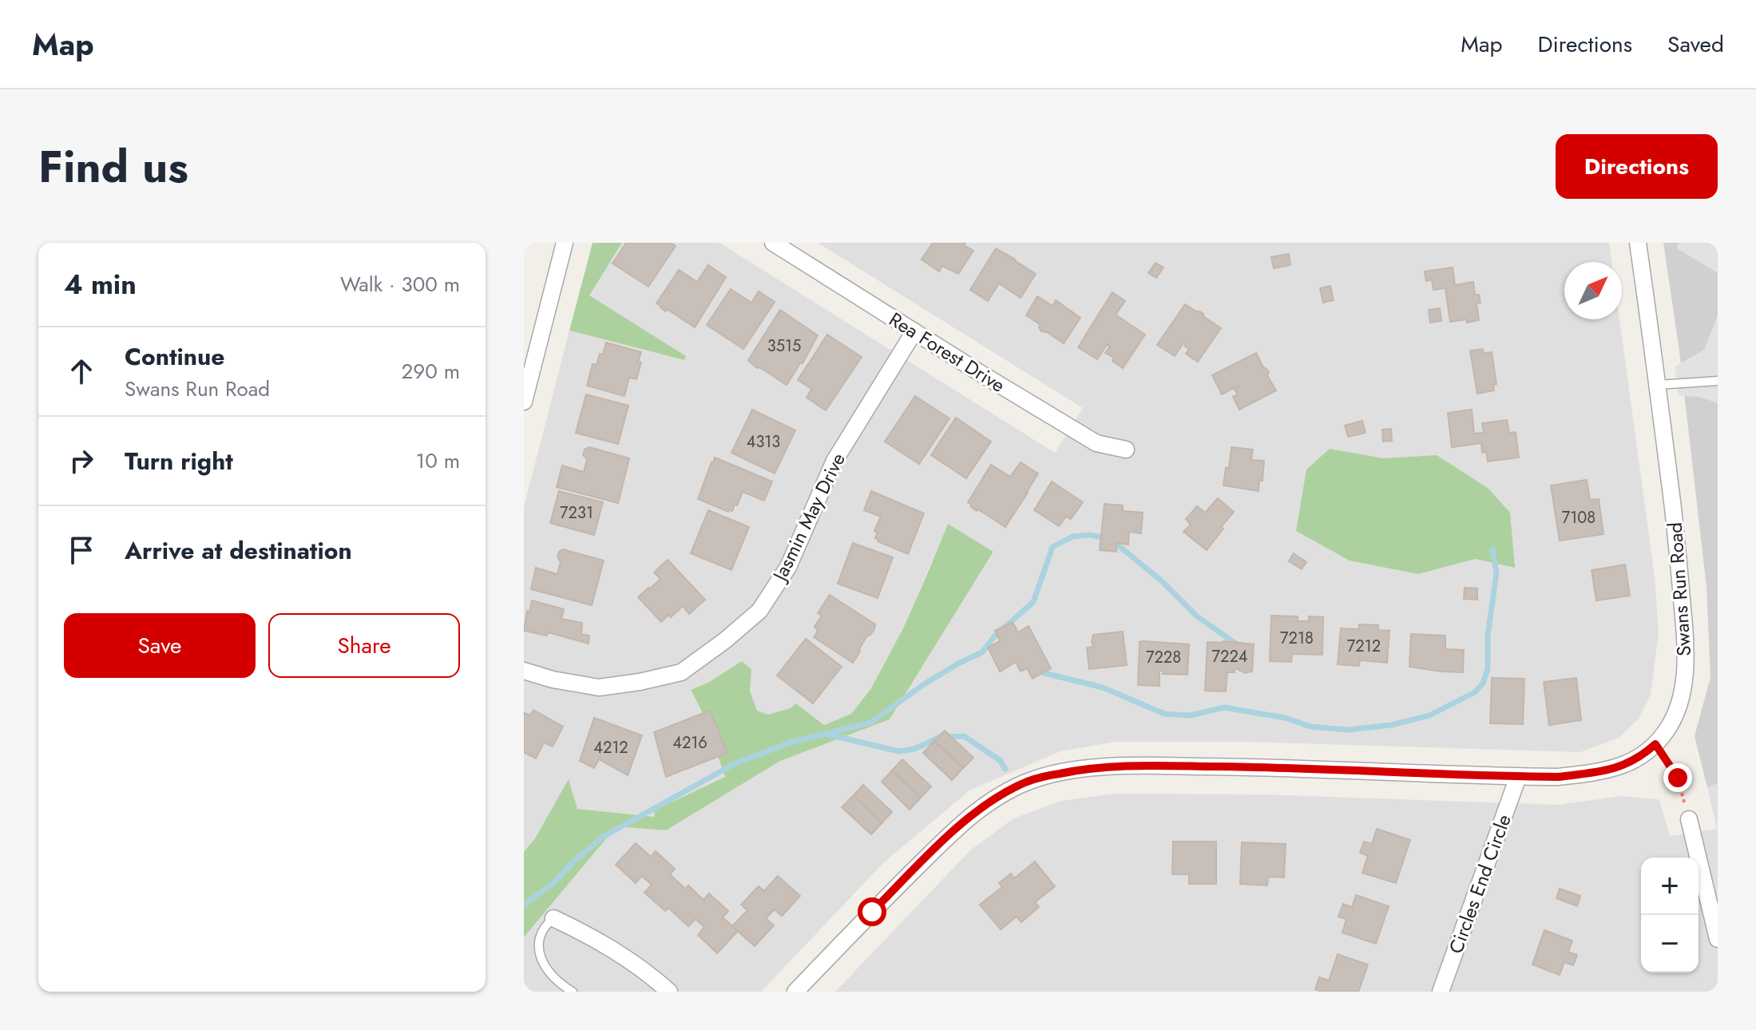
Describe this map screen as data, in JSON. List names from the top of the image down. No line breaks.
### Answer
{"streets":{"street":["Rea Forest Drive","Jasmin May Drive","Swans Run Road","Circles End Circle"]},"crossings":[["Rea Forest Drive","Jasmin May Drive"],["Swans Run Road","Circles End Circle"]],"house_numbers":["3515","4313","7231","7108","7218","7212","7224","7228","4216","4212"],"north":"top right","page":{"header":"Map","nav":["Map","Directions","Saved"],"title":"Find us","buttons":["Directions",["Save","Share"]],"heading":["4 min","Walk · 300 m"],"list":[["Continue","Swans Run Road","290 m"],["Turn right","10 m"],"Arrive at destination"],"map_buttons":["+","−"]}}
